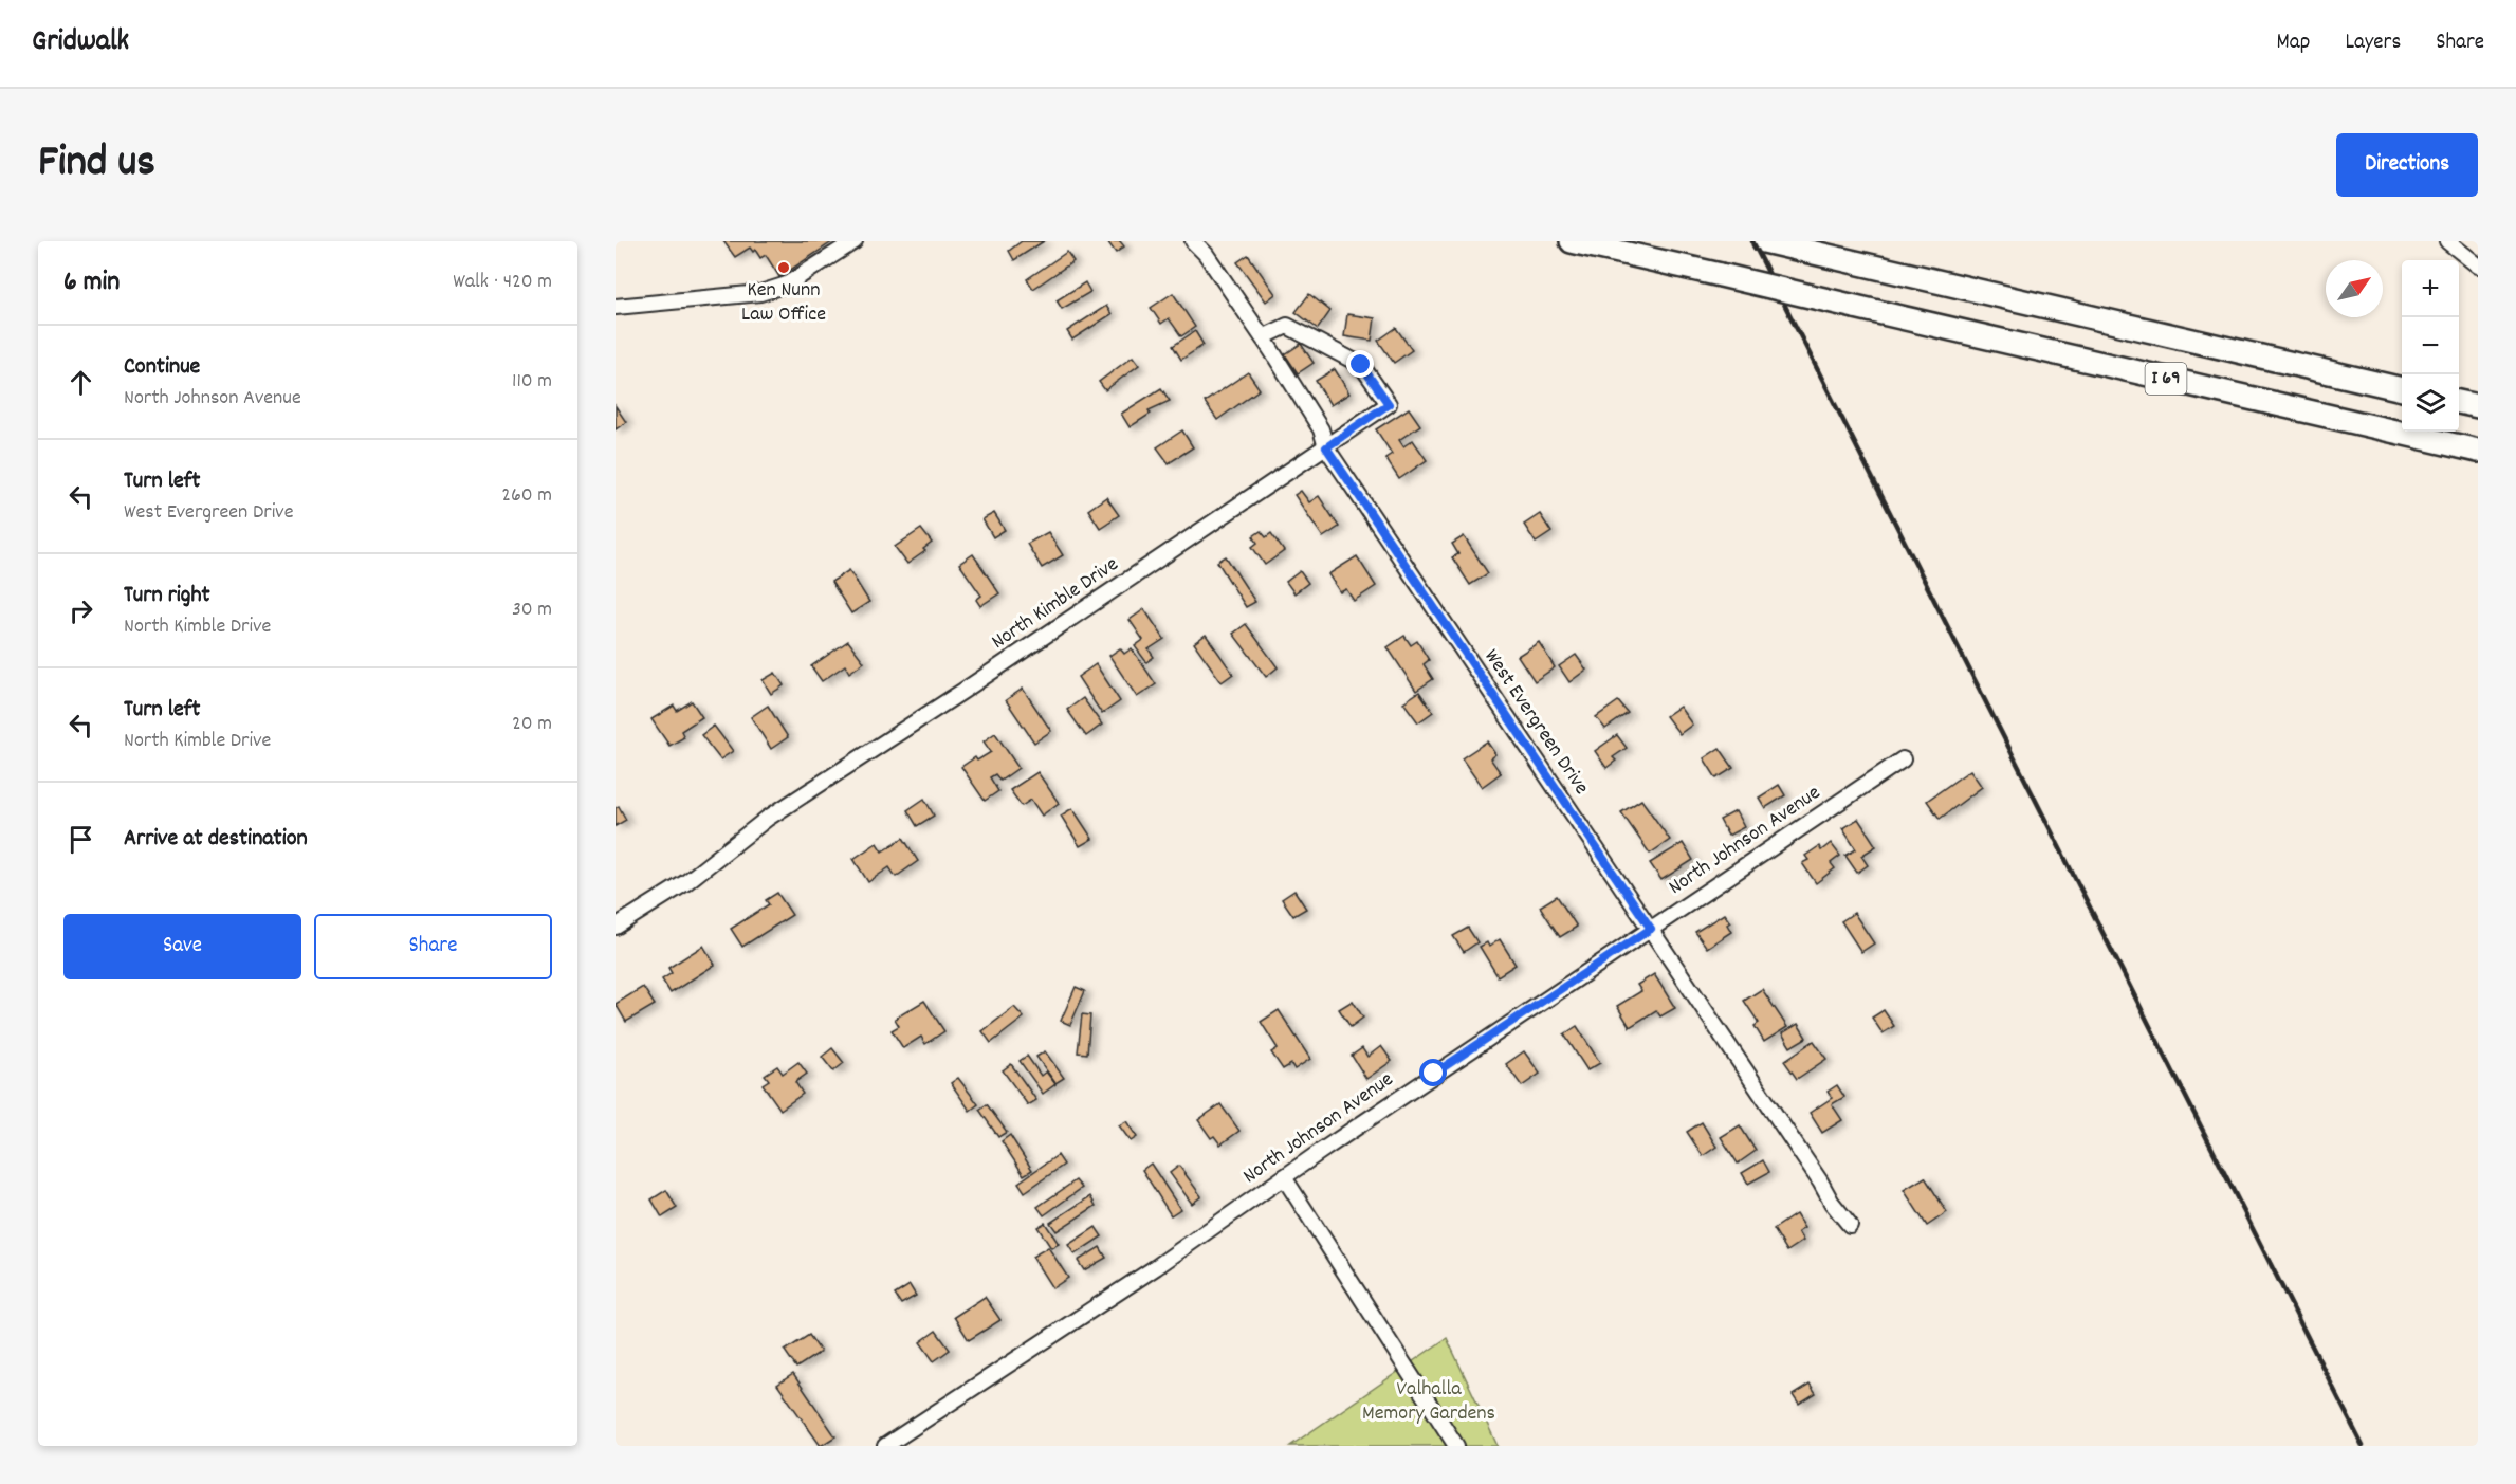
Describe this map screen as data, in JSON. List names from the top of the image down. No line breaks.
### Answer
{"streets":{"highway":["I 69"],"street":["North Kimble Drive","West Evergreen Drive","North Johnson Avenue"]},"crossings":[["North Kimble Drive","West Evergreen Drive"],["West Evergreen Drive","North Johnson Avenue"]],"parks":["Valhalla Memory Gardens"],"places":["Ken Nunn Law Office"],"north":"top right","page":{"header":"Gridwalk","nav":["Map","Layers","Share"],"title":"Find us","buttons":["Directions",["Save","Share"]],"heading":["6 min","Walk · 420 m"],"map_buttons":["+","−"],"list":[["Continue","North Johnson Avenue","110 m"],["Turn left","West Evergreen Drive","260 m"],["Turn right","North Kimble Drive","30 m"],["Turn left","North Kimble Drive","20 m"],"Arrive at destination"]}}
